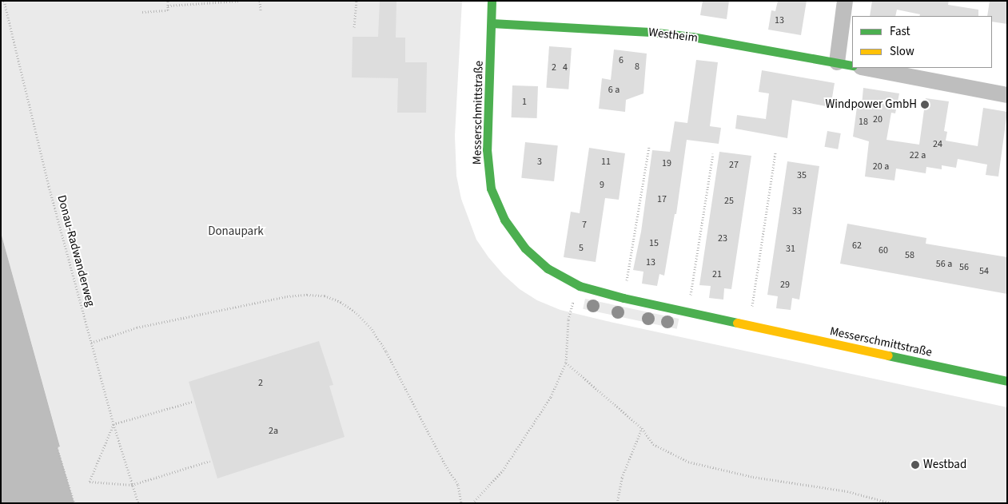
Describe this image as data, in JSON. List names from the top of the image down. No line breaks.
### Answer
{"streets":{"street":["Westheim","Messerschmittstraße"],"path":["Donau-Radwanderweg"]},"crossings":[["Westheim","Messerschmittstraße"]],"parks":["Donaupark"],"places":["Windpower GmbH","Westbad"],"house_numbers":["13","6","8","2","4","6 a","1","20","18","24","22 a","3","11","19","27","20 a","35","9","17","25","33","7","23","15","62","5","31","60","58","13","56 a","56","54","21","29","2","2a"],"legend":["Fast","Slow"]}
